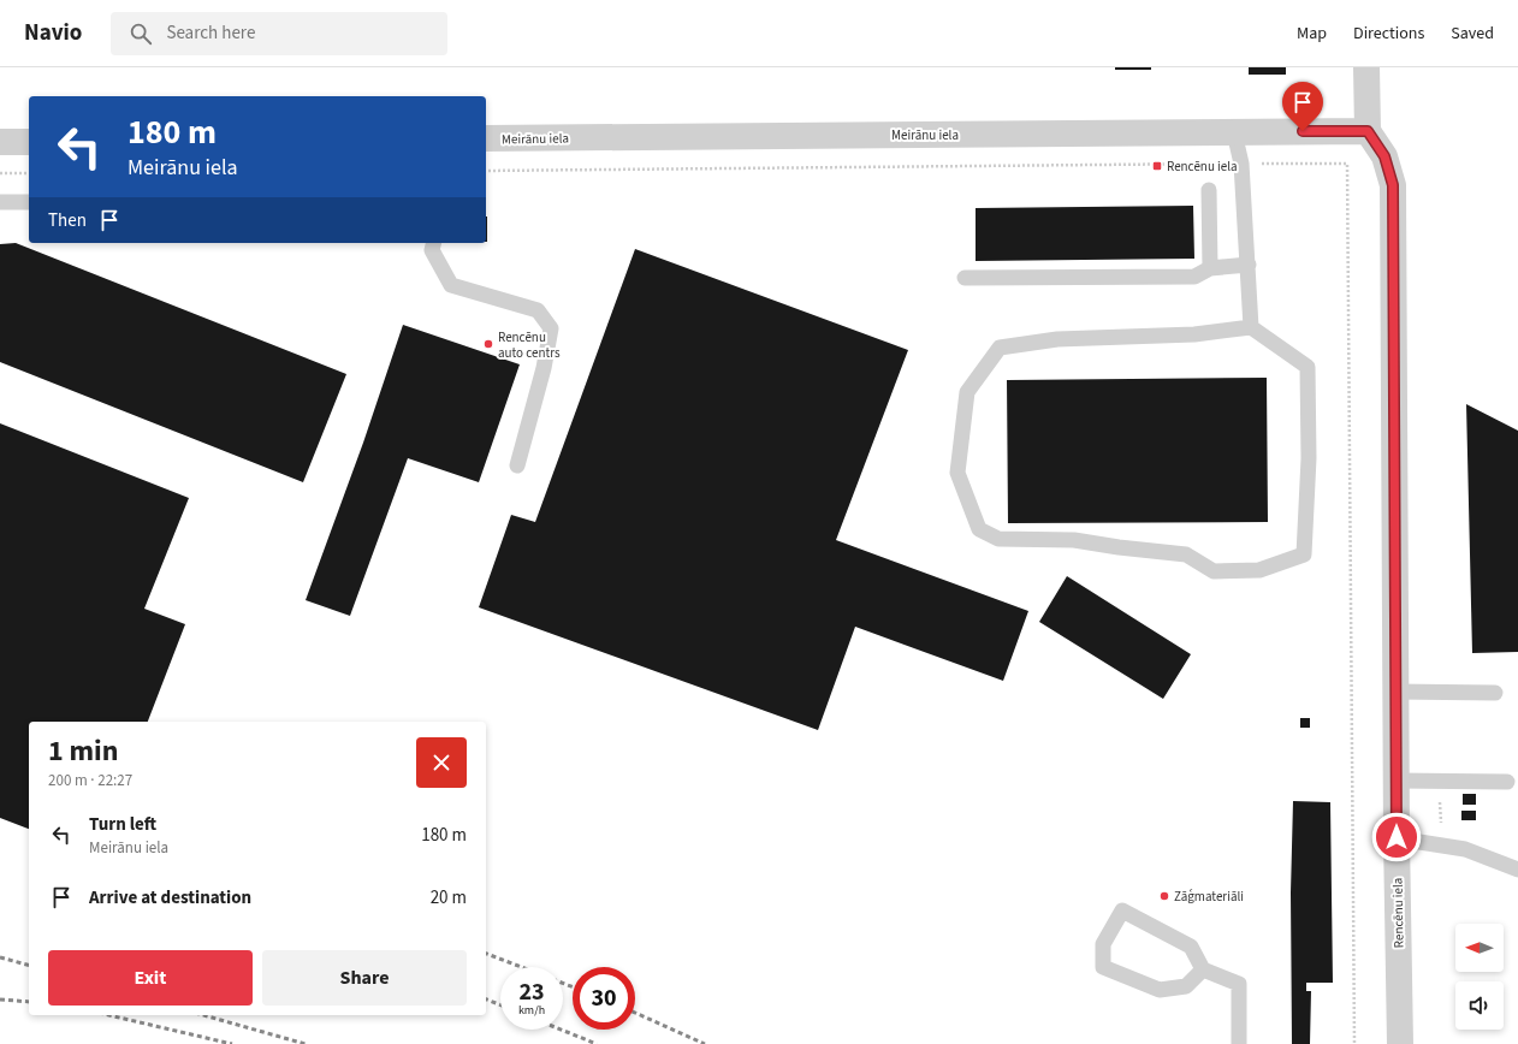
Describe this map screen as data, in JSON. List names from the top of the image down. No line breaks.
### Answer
{"streets":{"street":["Meirānu iela","Rencēnu iela"]},"crossings":[["Meirānu iela","Rencēnu iela"]],"places":{"transit":["Rencēnu iela"],"other":["Rencēnu auto centrs","Zāģmateriāli"]},"north":"left","page":{"header":"Navio","search":"Search here","nav":["Map","Directions","Saved"],"turn":["180 m","Meirānu iela"],"then":"Then","heading":["1 min","200 m · 22:27"],"list":[{"name":"Turn left","note":"Meirānu iela","value":"180 m"},{"name":"Arrive at destination","value":"20 m"}],"buttons":["Exit","Share"],"speed":"23 km/h","limit":"30"}}
